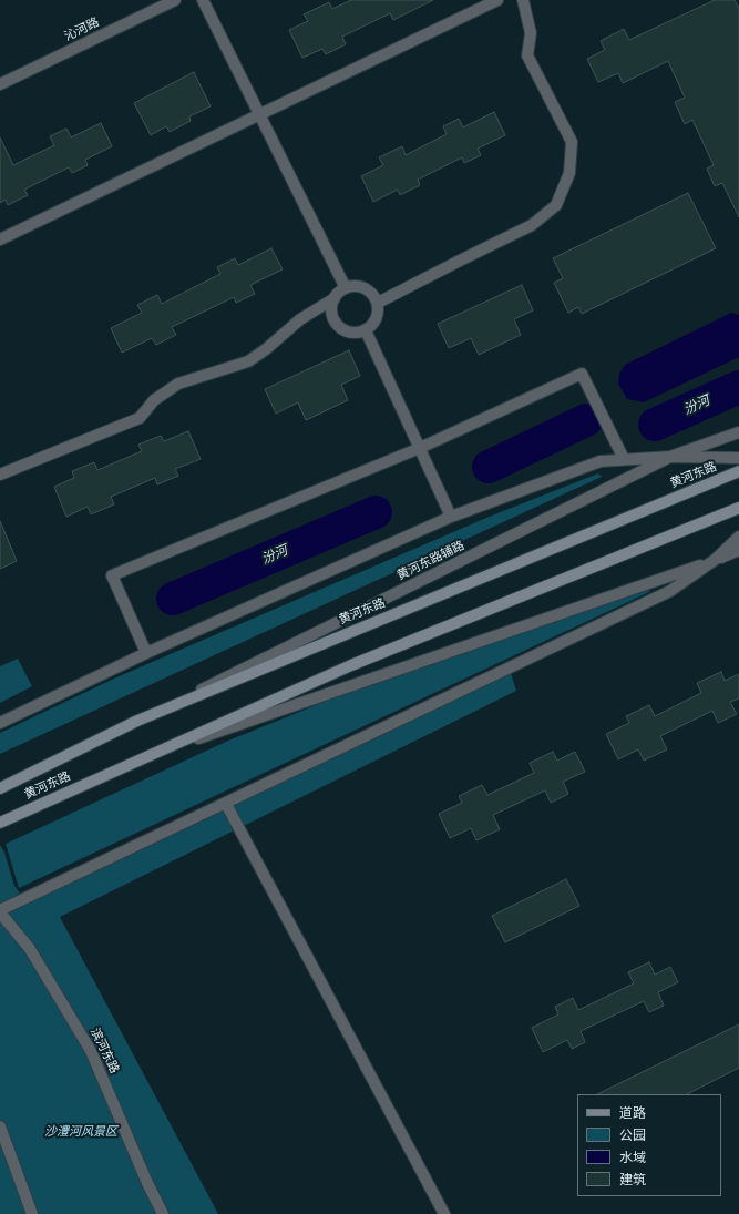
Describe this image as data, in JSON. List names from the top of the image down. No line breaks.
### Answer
{"streets":{"main road":["黄河东路"],"street":["沁河路","黄河东路辅路","滨河东路"]},"crossings":[["黄河东路","黄河东路辅路"]],"water":["汾河"],"parks":["沙澧河风景区"],"legend":["道路","公园","水域","建筑"]}
